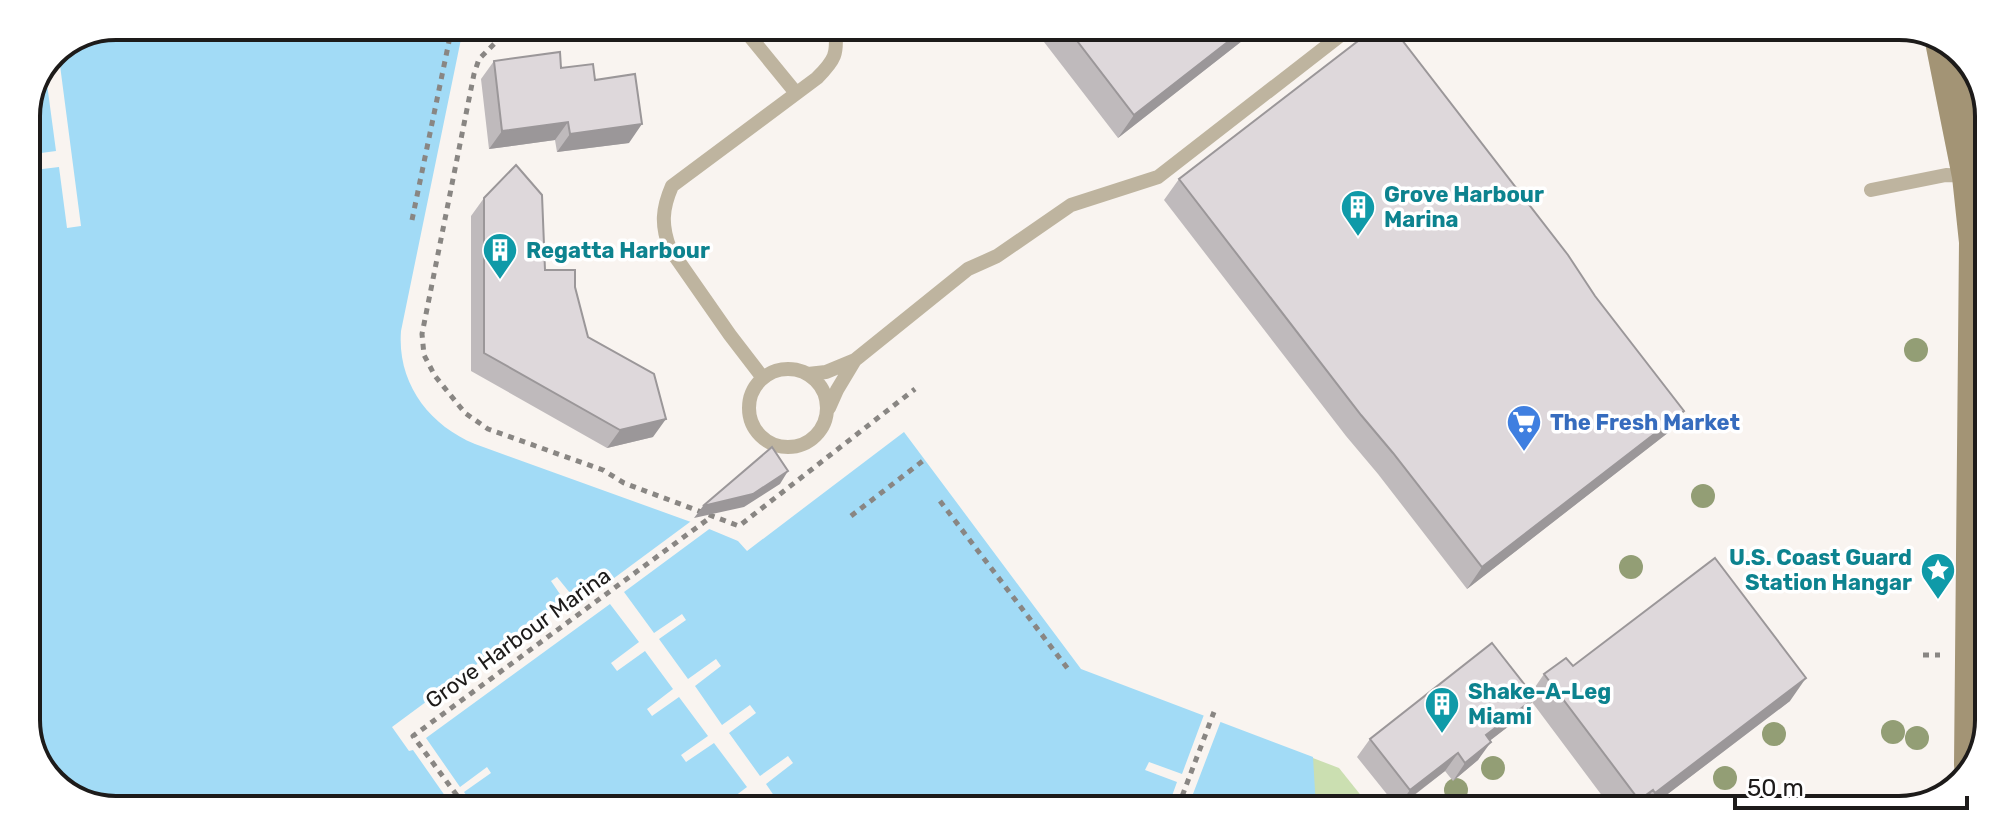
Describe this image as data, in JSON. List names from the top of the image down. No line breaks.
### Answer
{"streets":{"path":["Grove Harbour Marina"]},"places":{"building":["Grove Harbour Marina","Regatta Harbour","Shake-A-Leg Miami"],"supermarket":["The Fresh Market"],"place":["U.S. Coast Guard Station Hangar"]},"scale_bar":"50 m"}
